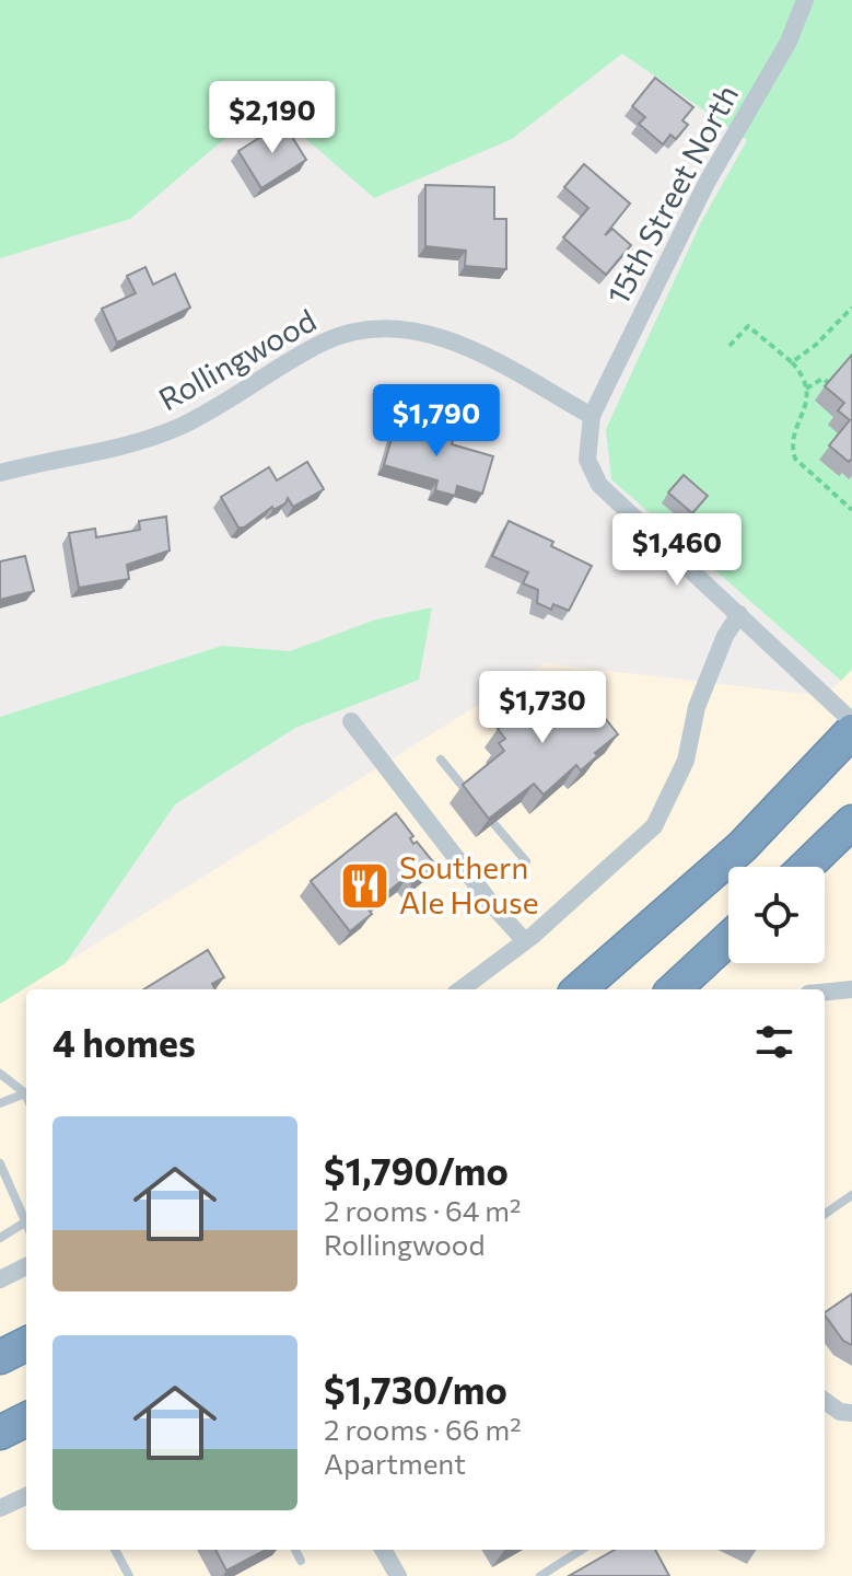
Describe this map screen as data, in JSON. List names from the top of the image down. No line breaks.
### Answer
{"streets":{"street":["15th Street North","Rollingwood"]},"crossings":[["15th Street North","Rollingwood"]],"places":{"restaurant":["Southern Ale House"]},"page":{"price":["$2,190","$1,790","$1,460","$1,730"],"heading":"4 homes","list":[{"name":"$1,790/mo","note":"2 rooms · 64 m² · Rollingwood"},{"name":"$1,730/mo","note":"2 rooms · 66 m² · Apartment"}]}}
